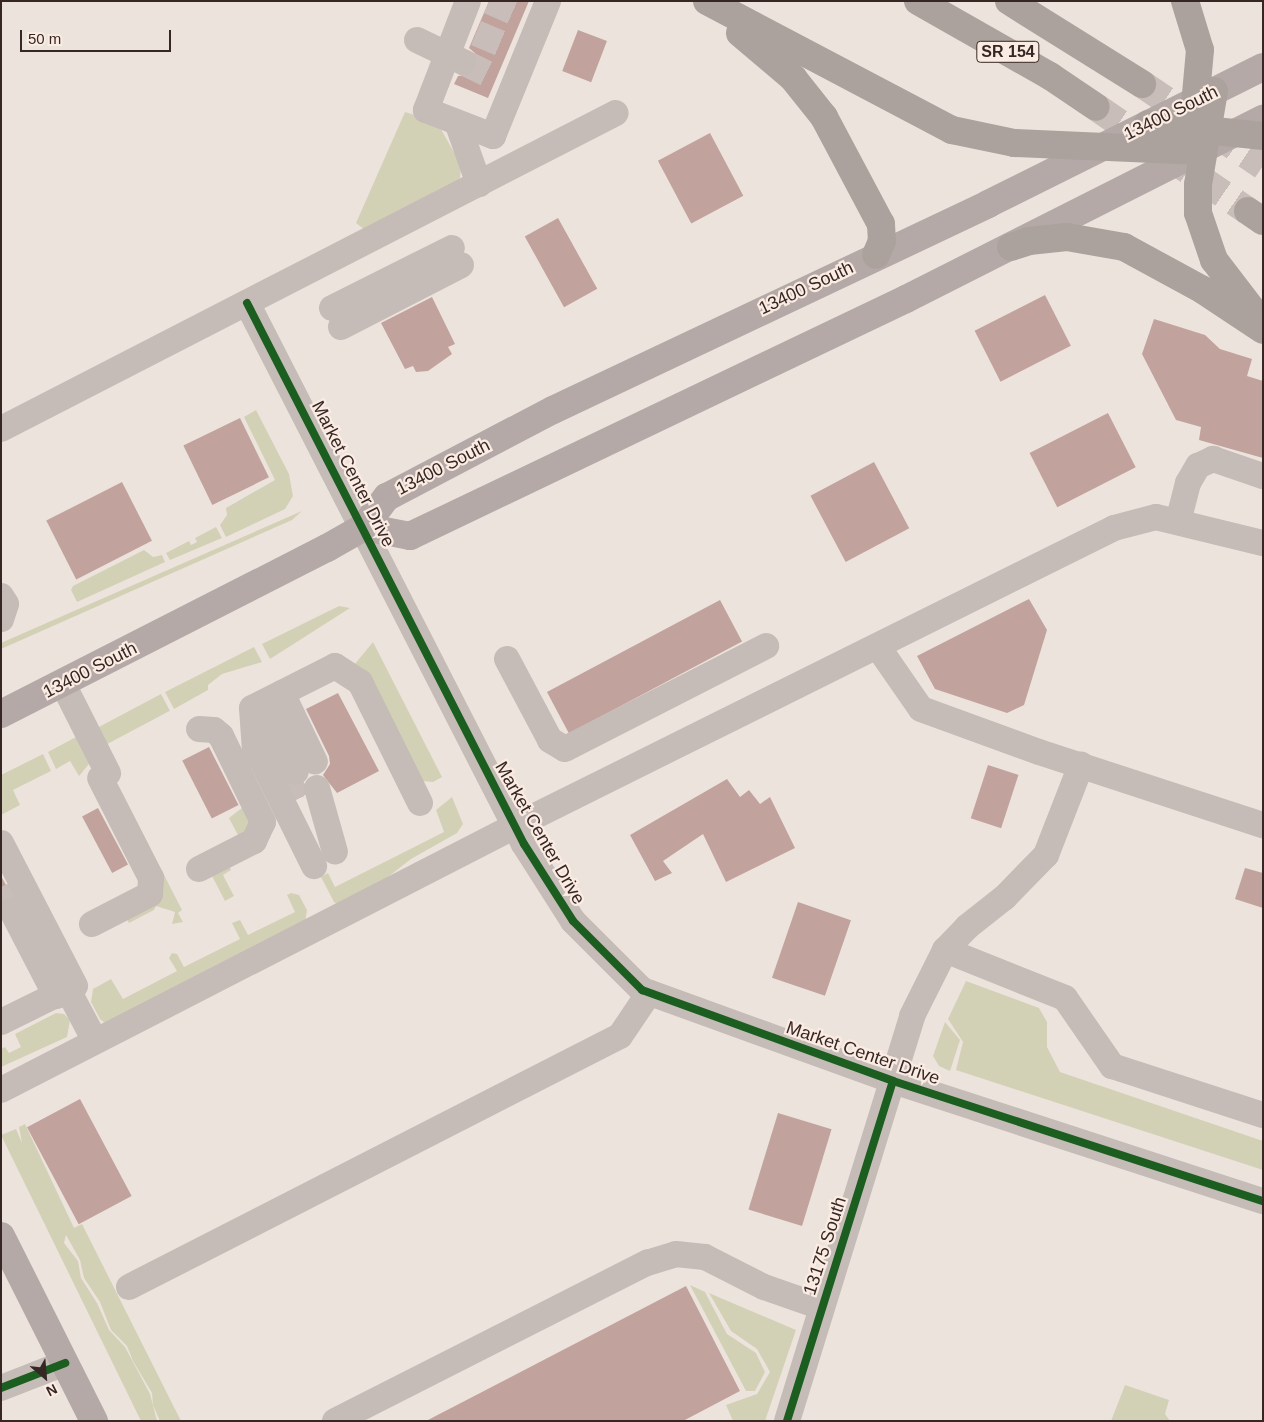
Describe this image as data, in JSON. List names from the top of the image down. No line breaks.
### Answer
{"streets":{"highway":["SR 154"],"main road":["13400 South"],"street":["Market Center Drive","13175 South"]},"crossings":[["13400 South","Market Center Drive"],["Market Center Drive","13175 South"]],"scale_bar":"50 m","north":"bottom right"}
